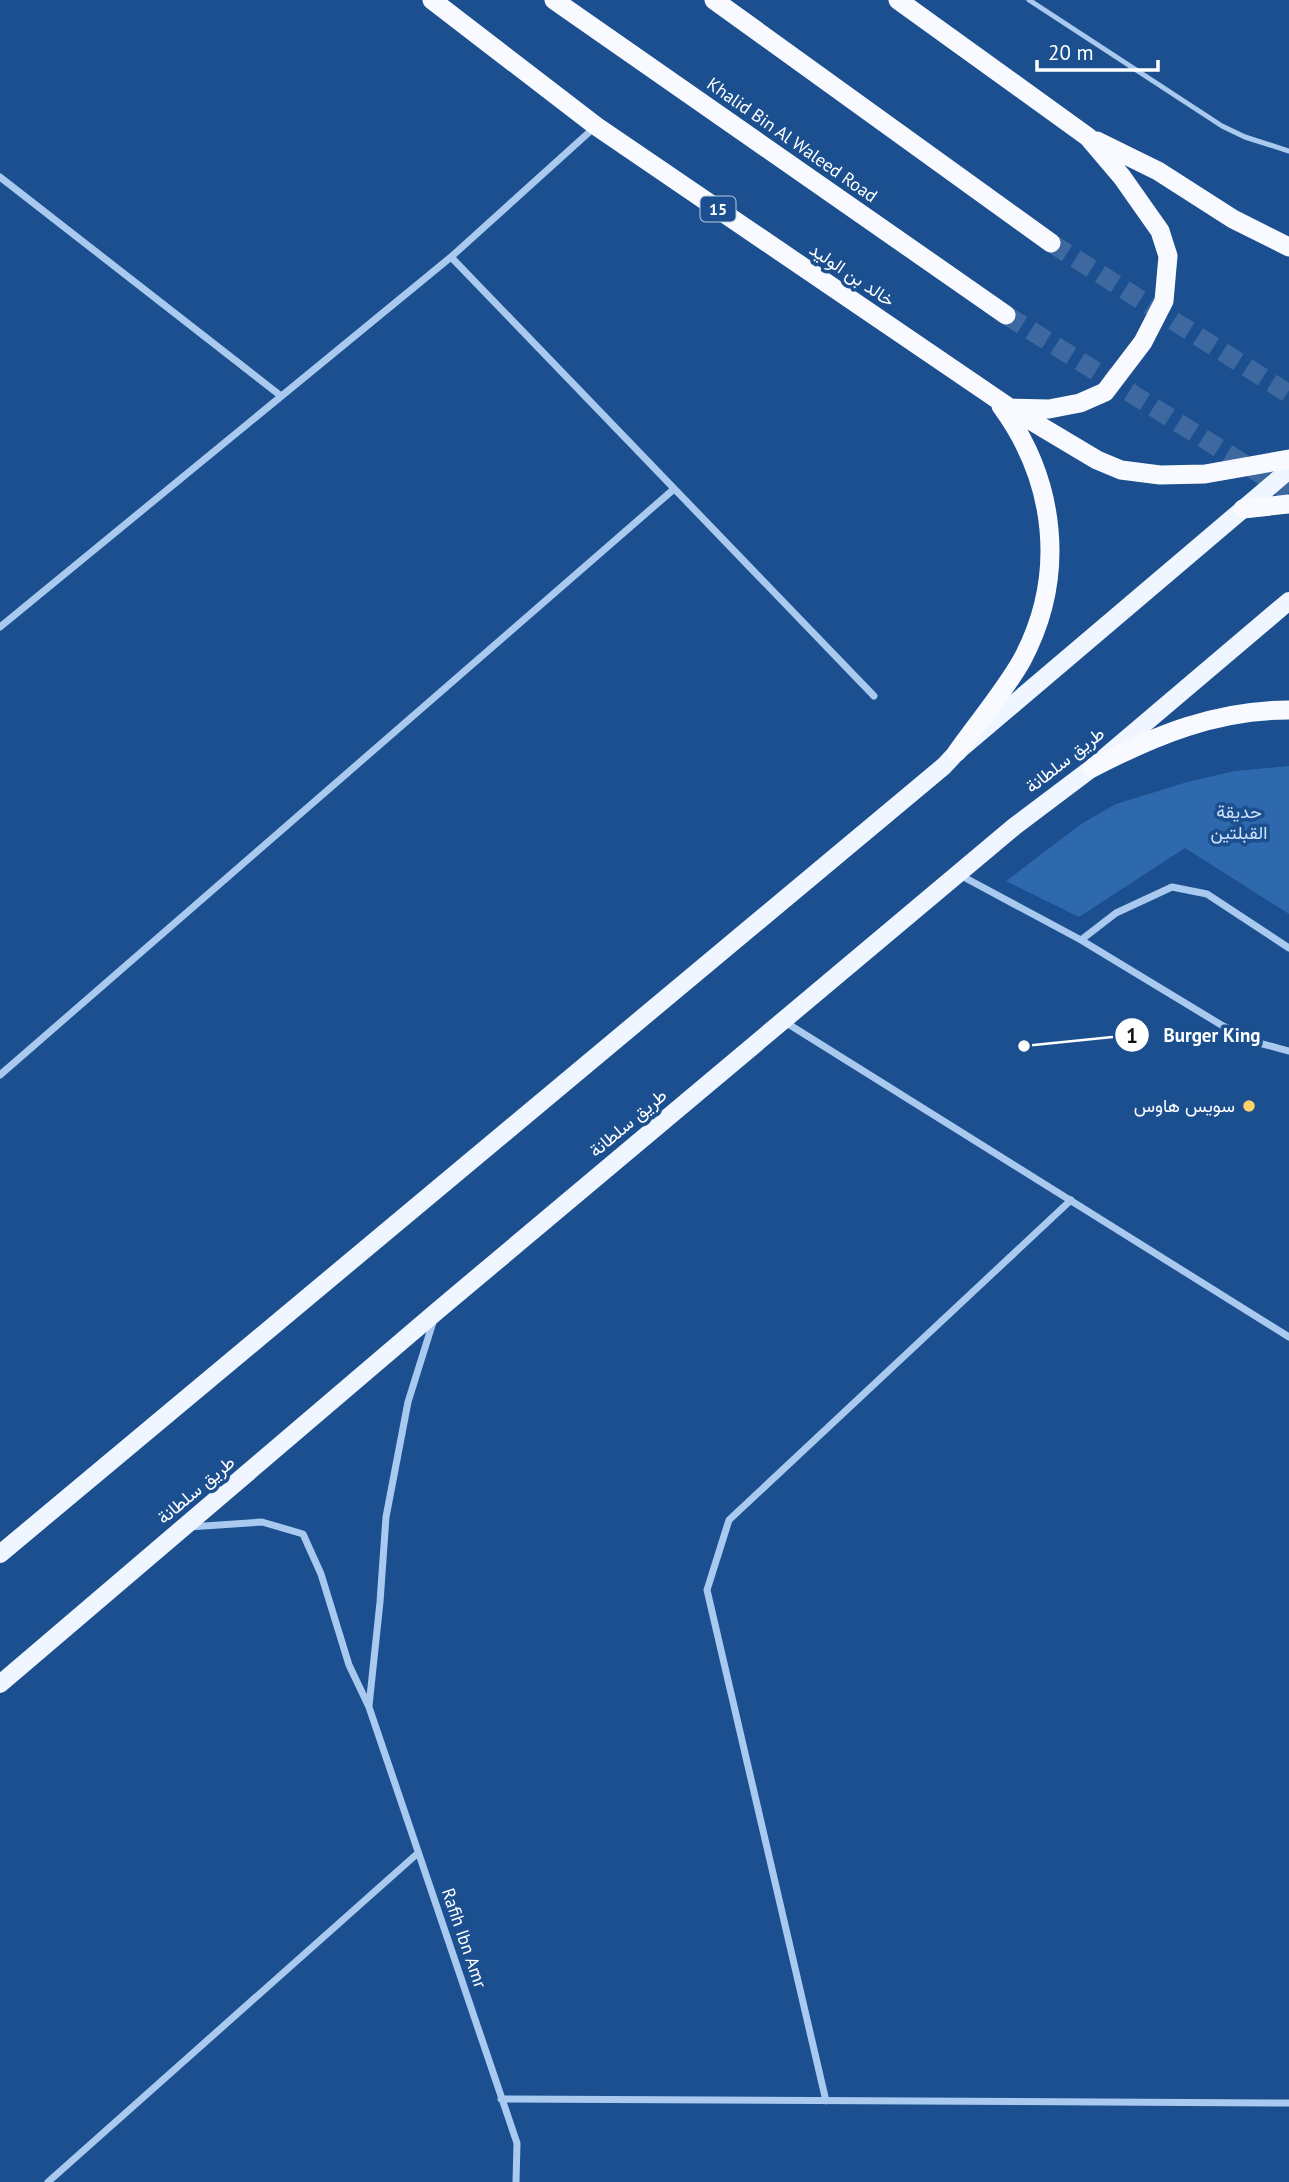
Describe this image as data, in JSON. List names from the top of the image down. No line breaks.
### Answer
{"streets":{"highway":["Khalid Bin Al Waleed Road","15","خالد بن الوليد"],"main road":["طريق سلطانة"],"street":["Rafih Ibn Amr"]},"crossings":[["طريق سلطانة","Rafih Ibn Amr"]],"parks":["حدیقة القبلتین"],"places":["Burger King","سويس هاوس"],"scale_bar":"20 m"}
